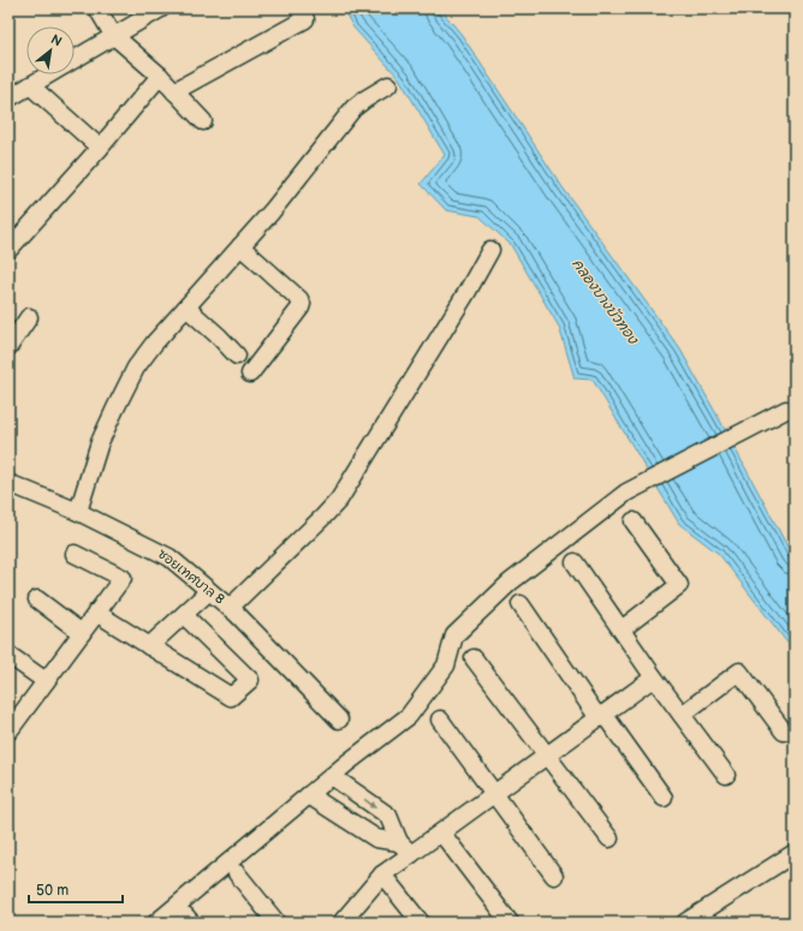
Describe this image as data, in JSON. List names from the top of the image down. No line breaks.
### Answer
{"streets":{"street":["ซอยเทศบาล 8"]},"water":["คลองบางบัวทอง"],"scale_bar":"50 m","north":"top right"}
